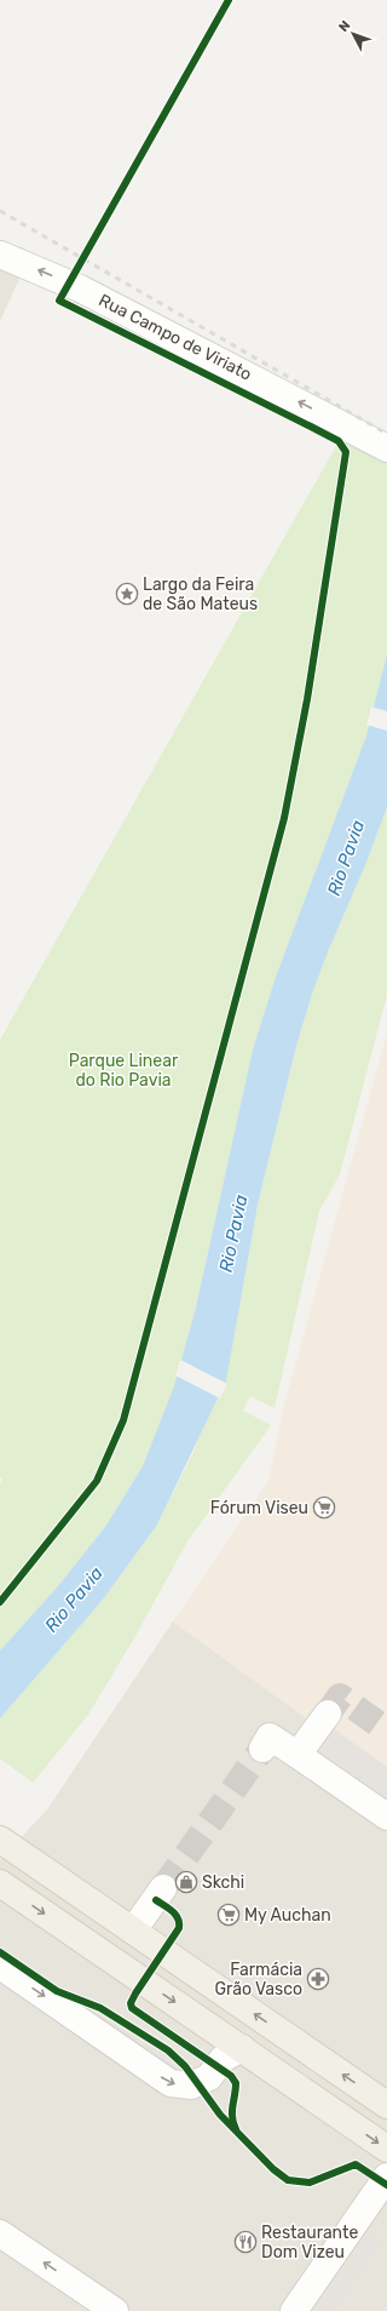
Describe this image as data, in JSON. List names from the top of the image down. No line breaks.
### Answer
{"streets":{"street":["Rua Campo de Viriato"]},"one_way":["Rua Campo de Viriato"],"water":["Rio Pavia"],"parks":["Parque Linear do Rio Pavia"],"places":{"place":["Largo da Feira de São Mateus"],"supermarket":["Fórum Viseu","My Auchan"],"shop":["Skchi"],"pharmacy":["Farmácia Grão Vasco"],"restaurant":["Restaurante Dom Vizeu"]},"north":"top left"}
